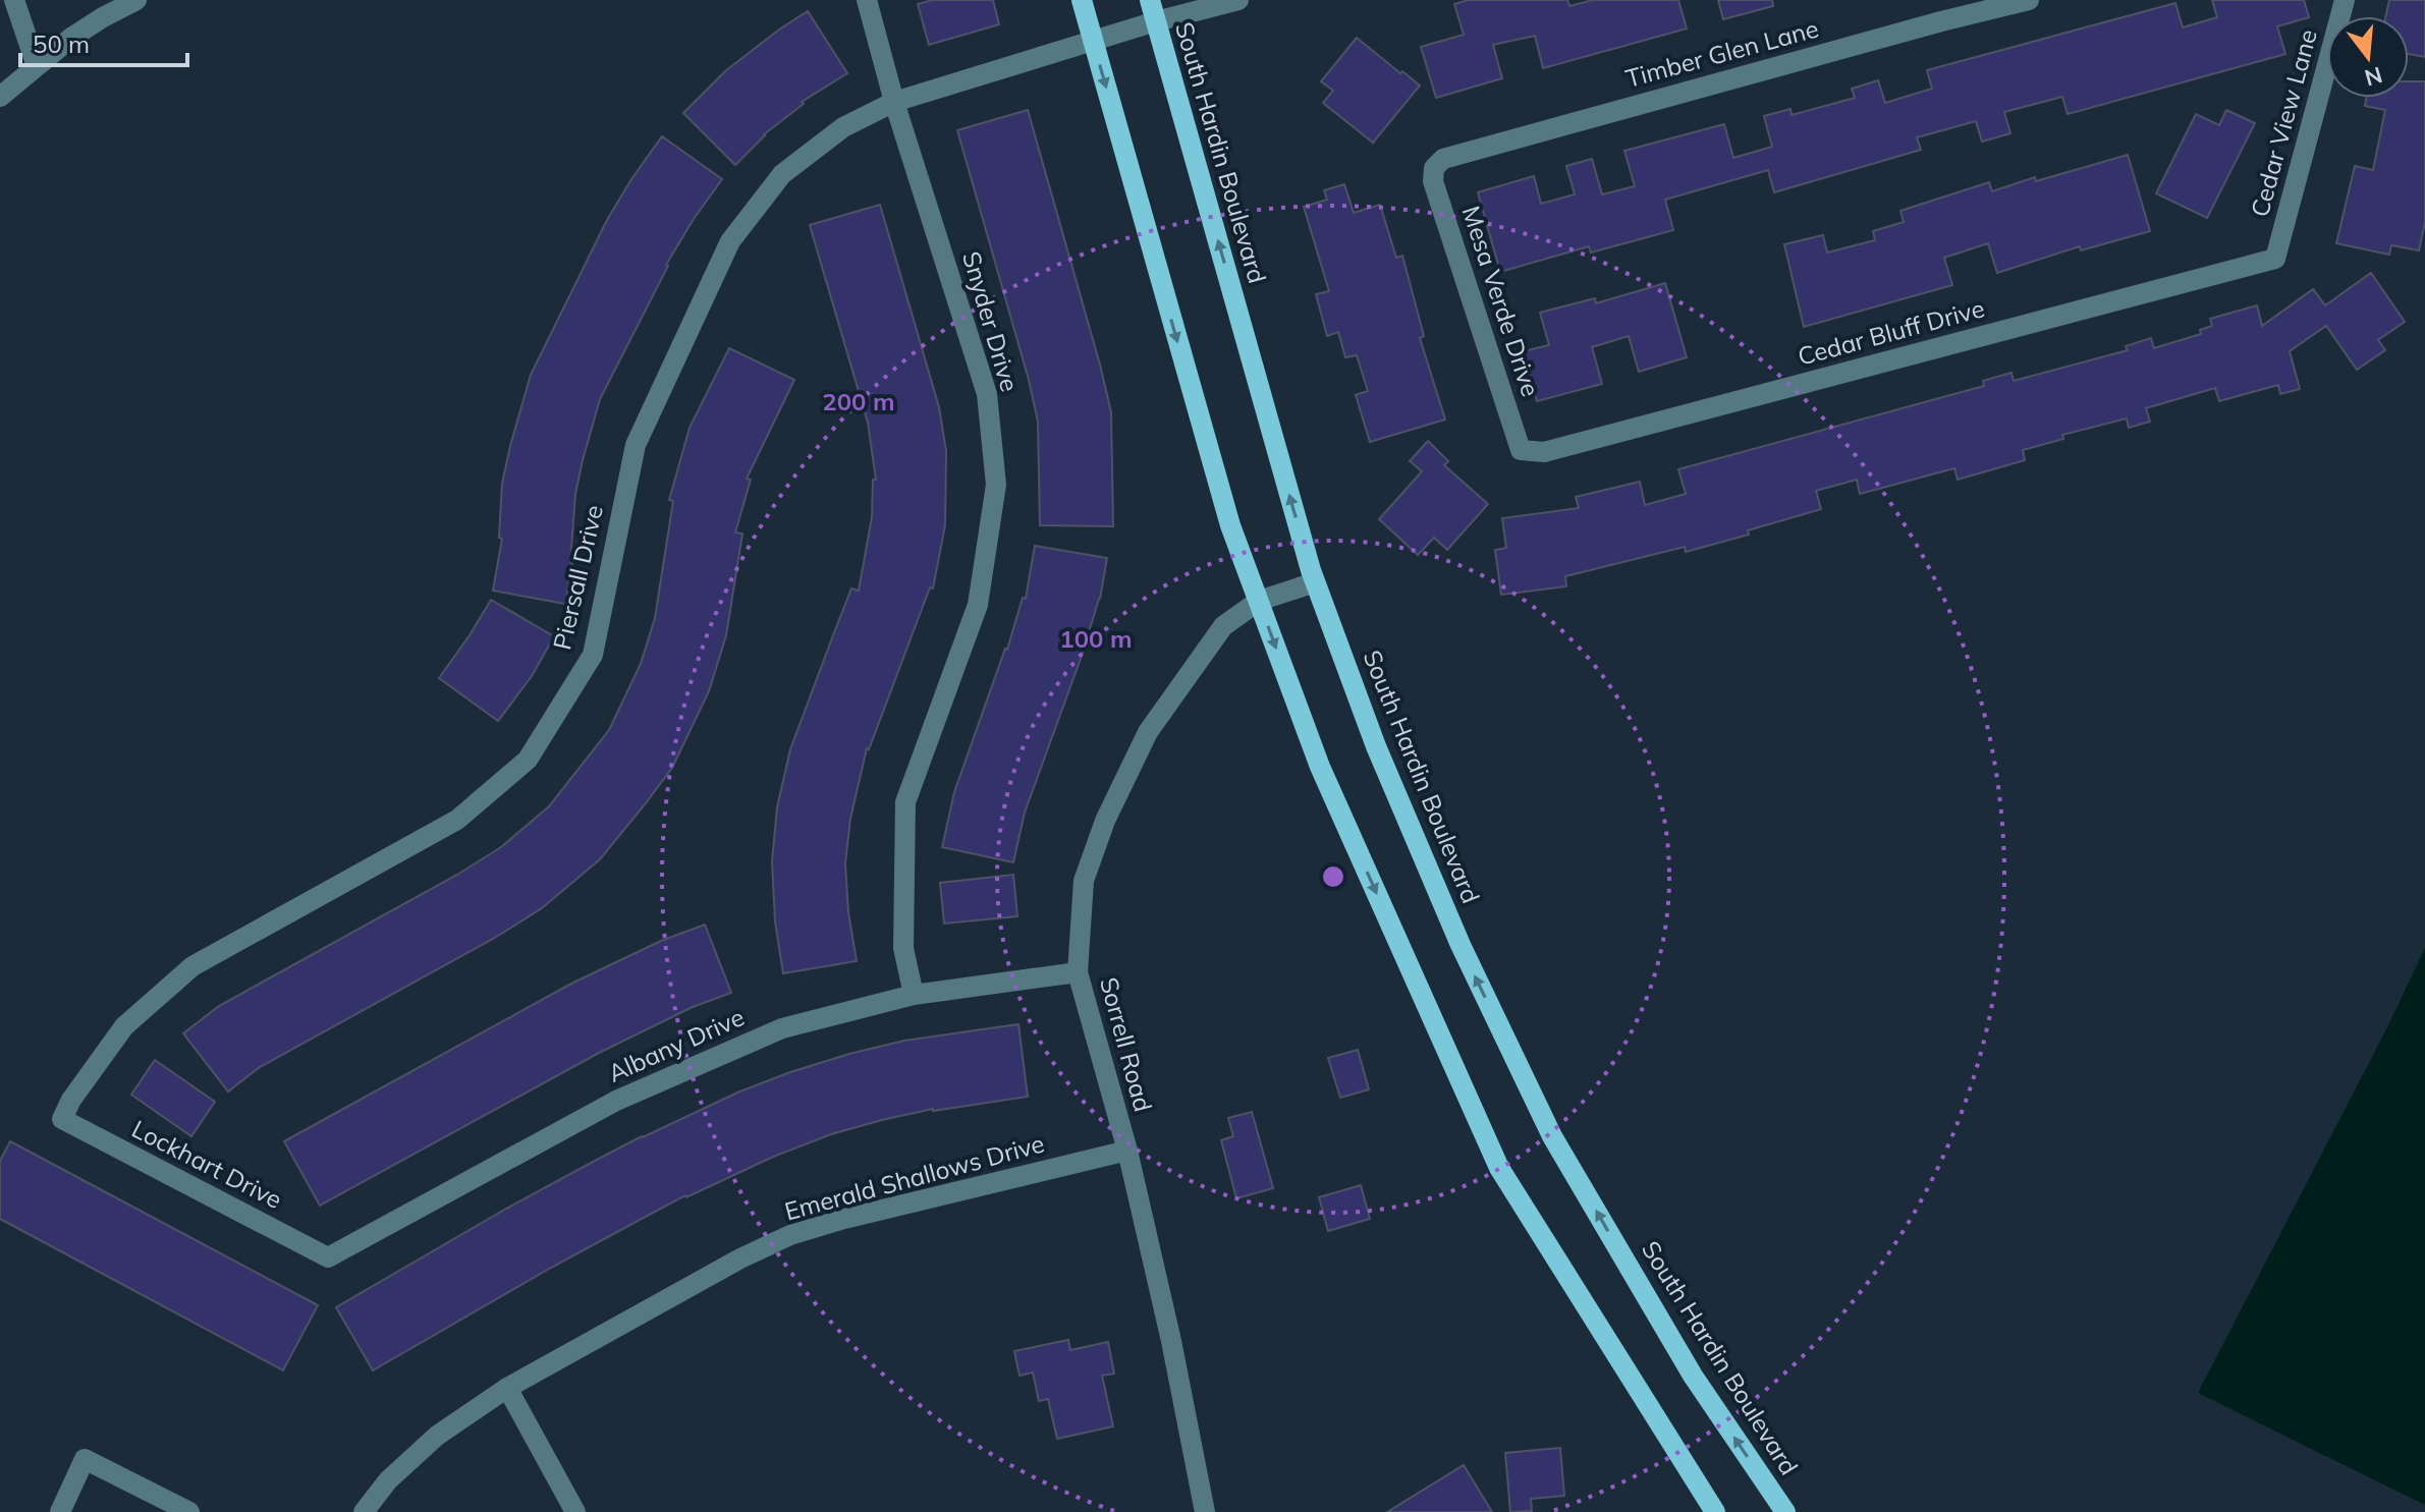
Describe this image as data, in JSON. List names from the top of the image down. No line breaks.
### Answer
{"streets":{"main road":["South Hardin Boulevard"],"street":["Timber Glen Lane","Cedar View Lane","Mesa Verde Drive","Snyder Drive","Cedar Bluff Drive","Piersall Drive","Sorrell Road","Albany Drive","Lockhart Drive","Emerald Shallows Drive"]},"crossings":[["Timber Glen Lane","Mesa Verde Drive"],["Cedar View Lane","Cedar Bluff Drive"],["South Hardin Boulevard","Piersall Drive"],["South Hardin Boulevard","Sorrell Road"],["Mesa Verde Drive","Cedar Bluff Drive"],["Snyder Drive","Piersall Drive"],["Snyder Drive","Albany Drive"],["Piersall Drive","Lockhart Drive"],["Sorrell Road","Albany Drive"],["Sorrell Road","Emerald Shallows Drive"],["Albany Drive","Lockhart Drive"]],"scale_bar":"50 m","north":"bottom","rings":["200 m","100 m"]}
